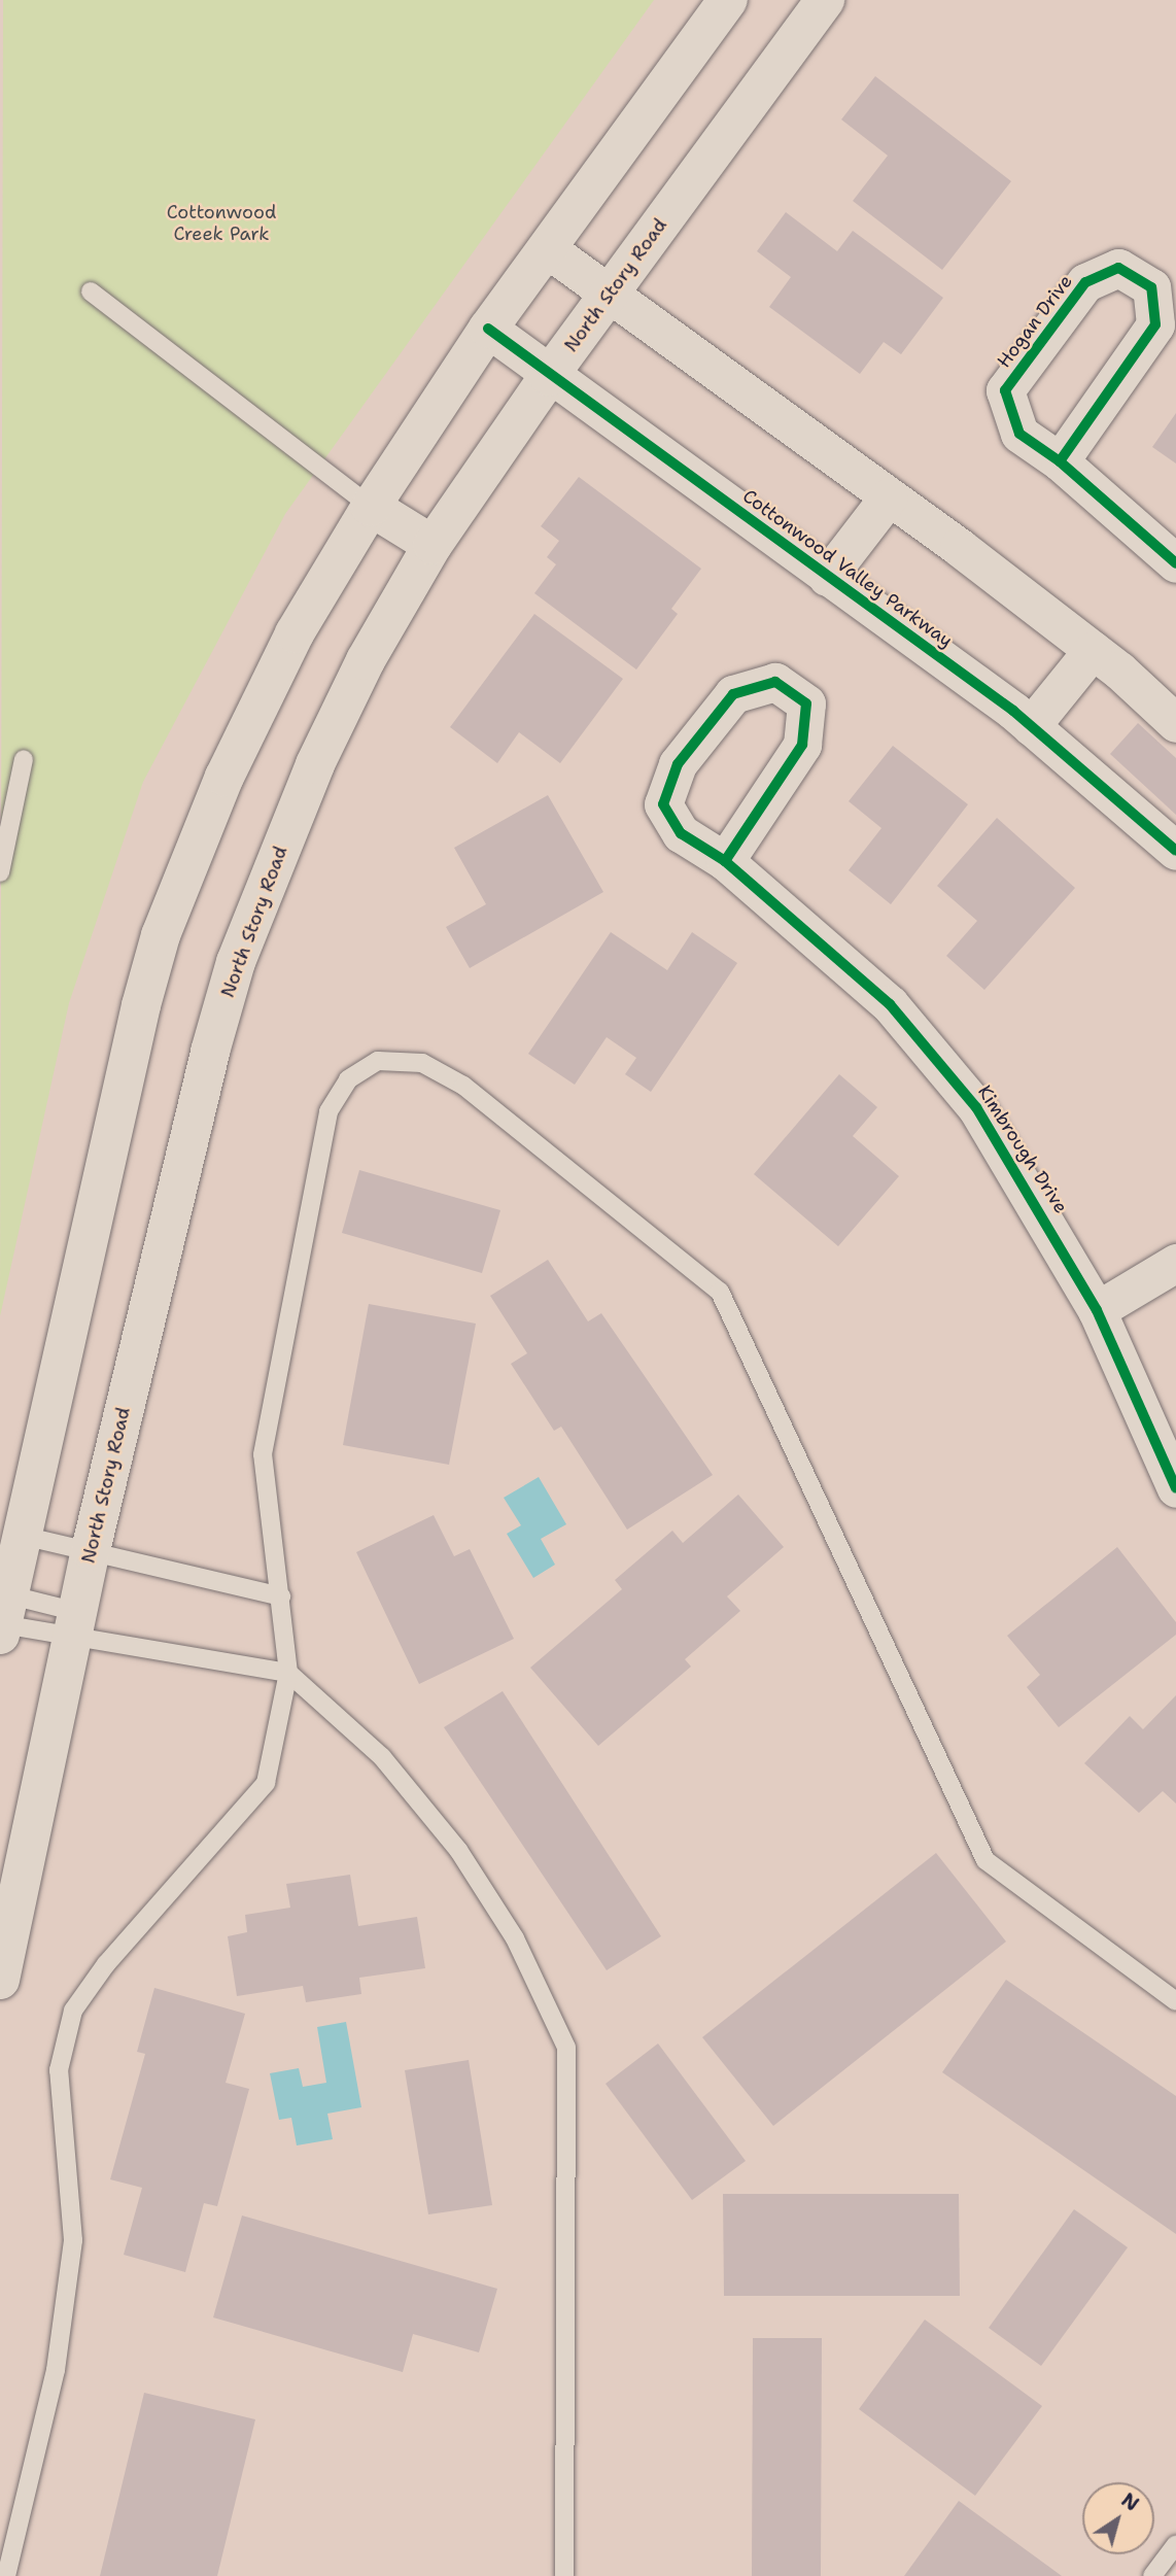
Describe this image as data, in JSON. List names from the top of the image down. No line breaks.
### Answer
{"streets":{"main road":["North Story Road"],"street":["Hogan Drive","Cottonwood Valley Parkway","Kimbrough Drive"]},"crossings":[["North Story Road","Cottonwood Valley Parkway"]],"parks":["Cottonwood Creek Park"],"north":"top right"}
